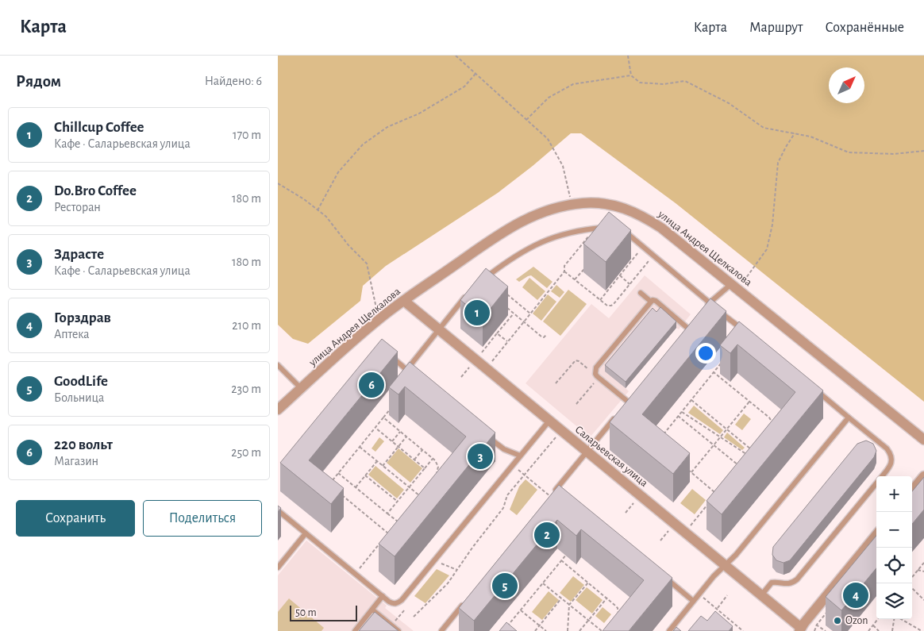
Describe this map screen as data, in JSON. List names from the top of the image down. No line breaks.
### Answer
{"streets":{"street":["улица Андрея Щелкалова","Саларьевская улица"]},"crossings":[["улица Андрея Щелкалова","Саларьевская улица"]],"places":["Ozon"],"scale_bar":"50 m","north":"top right","page":{"header":"Карта","nav":["Карта","Маршрут","Сохранённые"],"heading":["Рядом","Найдено: 6"],"list":[{"mark":"1","name":"Chillcup Coffee","note":"Кафе · Саларьевская улица","value":"170 m"},{"mark":"2","name":"Do.Bro Coffee","note":"Ресторан","value":"180 m"},{"mark":"3","name":"Здрасте","note":"Кафе · Саларьевская улица","value":"180 m"},{"mark":"4","name":"Горздрав","note":"Аптека","value":"210 m"},{"mark":"5","name":"GoodLife","note":"Больница","value":"230 m"},{"mark":"6","name":"220 вольт","note":"Магазин","value":"250 m"}],"pins":["1","6","3","2","5","4"],"map_buttons":["+","−"],"buttons":["Сохранить","Поделиться"],"scale":"50 m"}}
